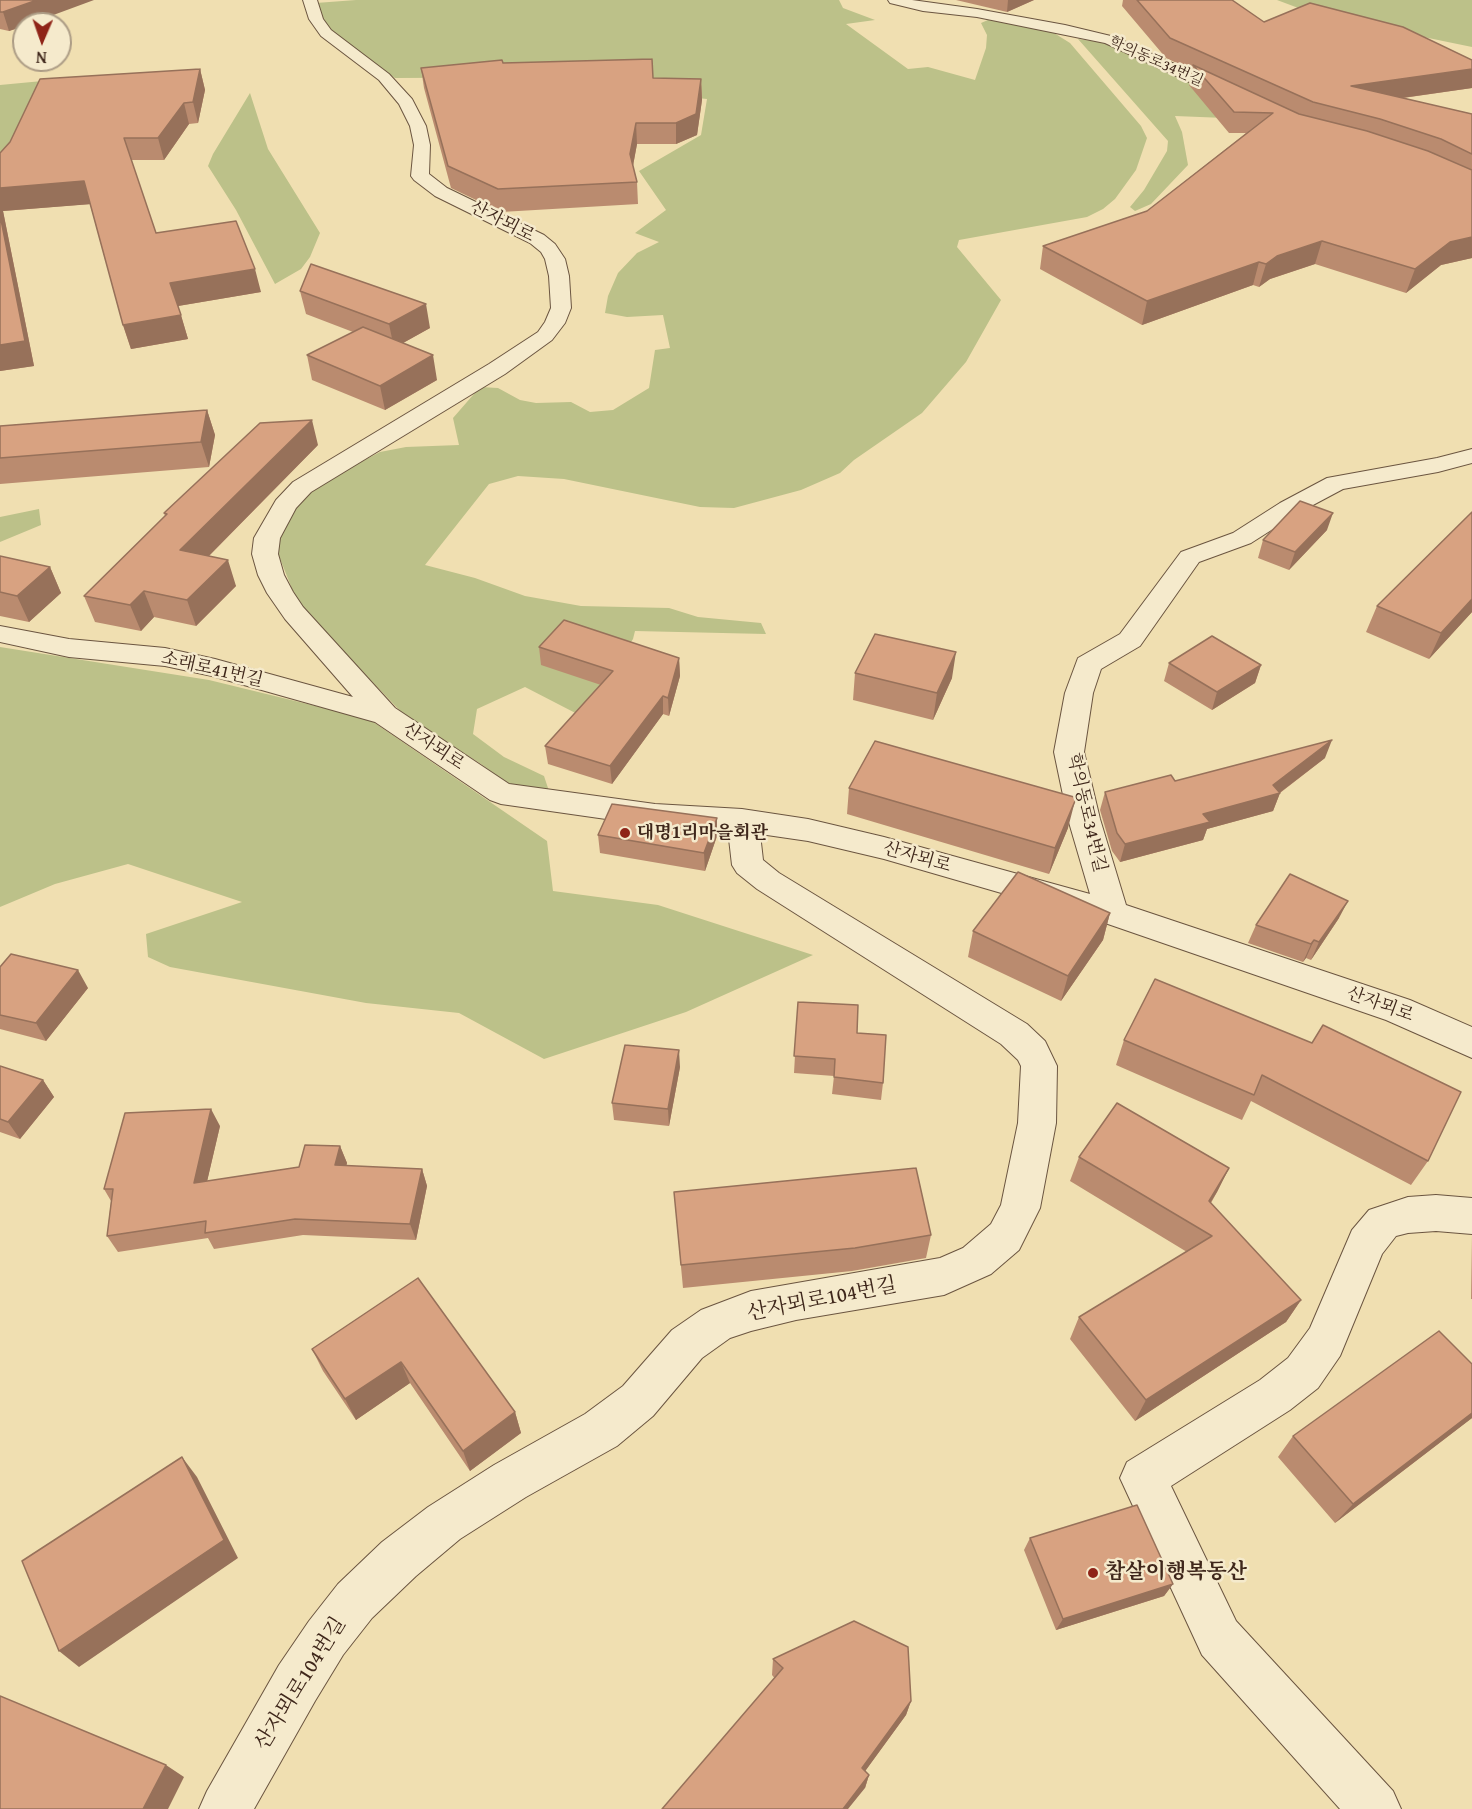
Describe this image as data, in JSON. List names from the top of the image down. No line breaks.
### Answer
{"streets":{"street":["학의동로34번길","산자뫼로","소래로41번길","산자뫼로104번길"]},"crossings":[["학의동로34번길","산자뫼로"],["산자뫼로","소래로41번길"],["산자뫼로","산자뫼로104번길"]],"places":["대명1리마을회관","참살이행복동산"],"north":"bottom"}
